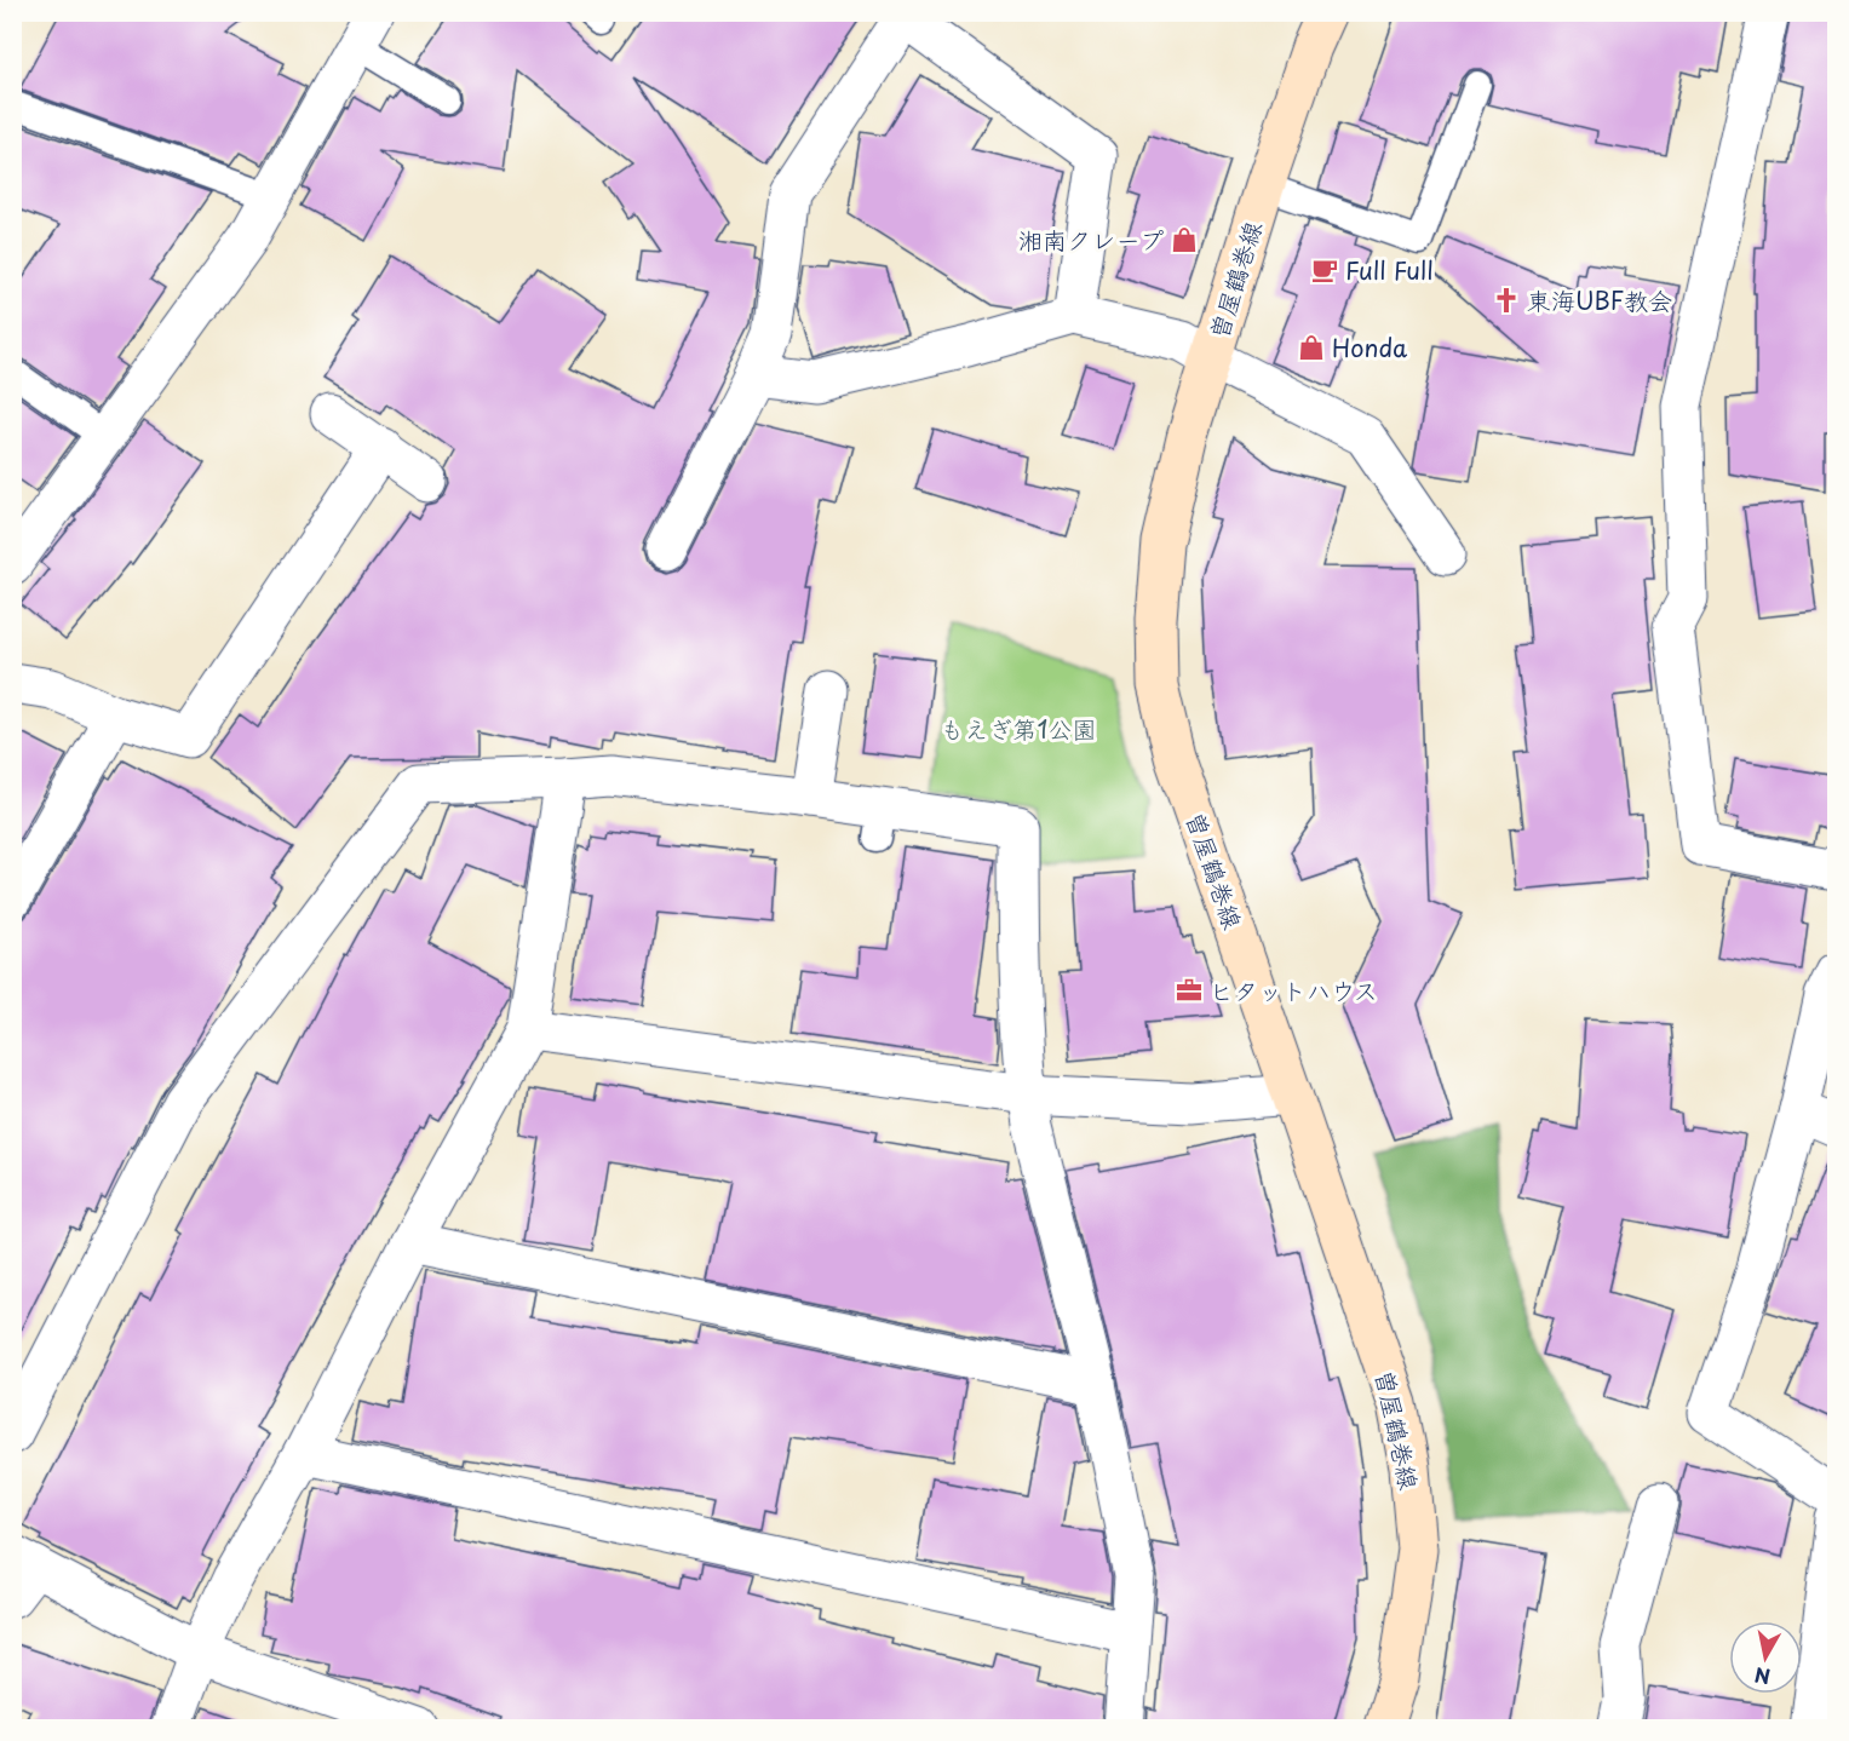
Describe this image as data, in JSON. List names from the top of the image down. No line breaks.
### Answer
{"streets":{"main road":["曽屋鶴巻線"]},"parks":["もえぎ第1公園"],"places":{"shop":["湘南クレープ","Honda"],"cafe":["Full Full"],"church":["東海UBF教会"],"office":["ヒタットハウス"]},"north":"bottom"}
